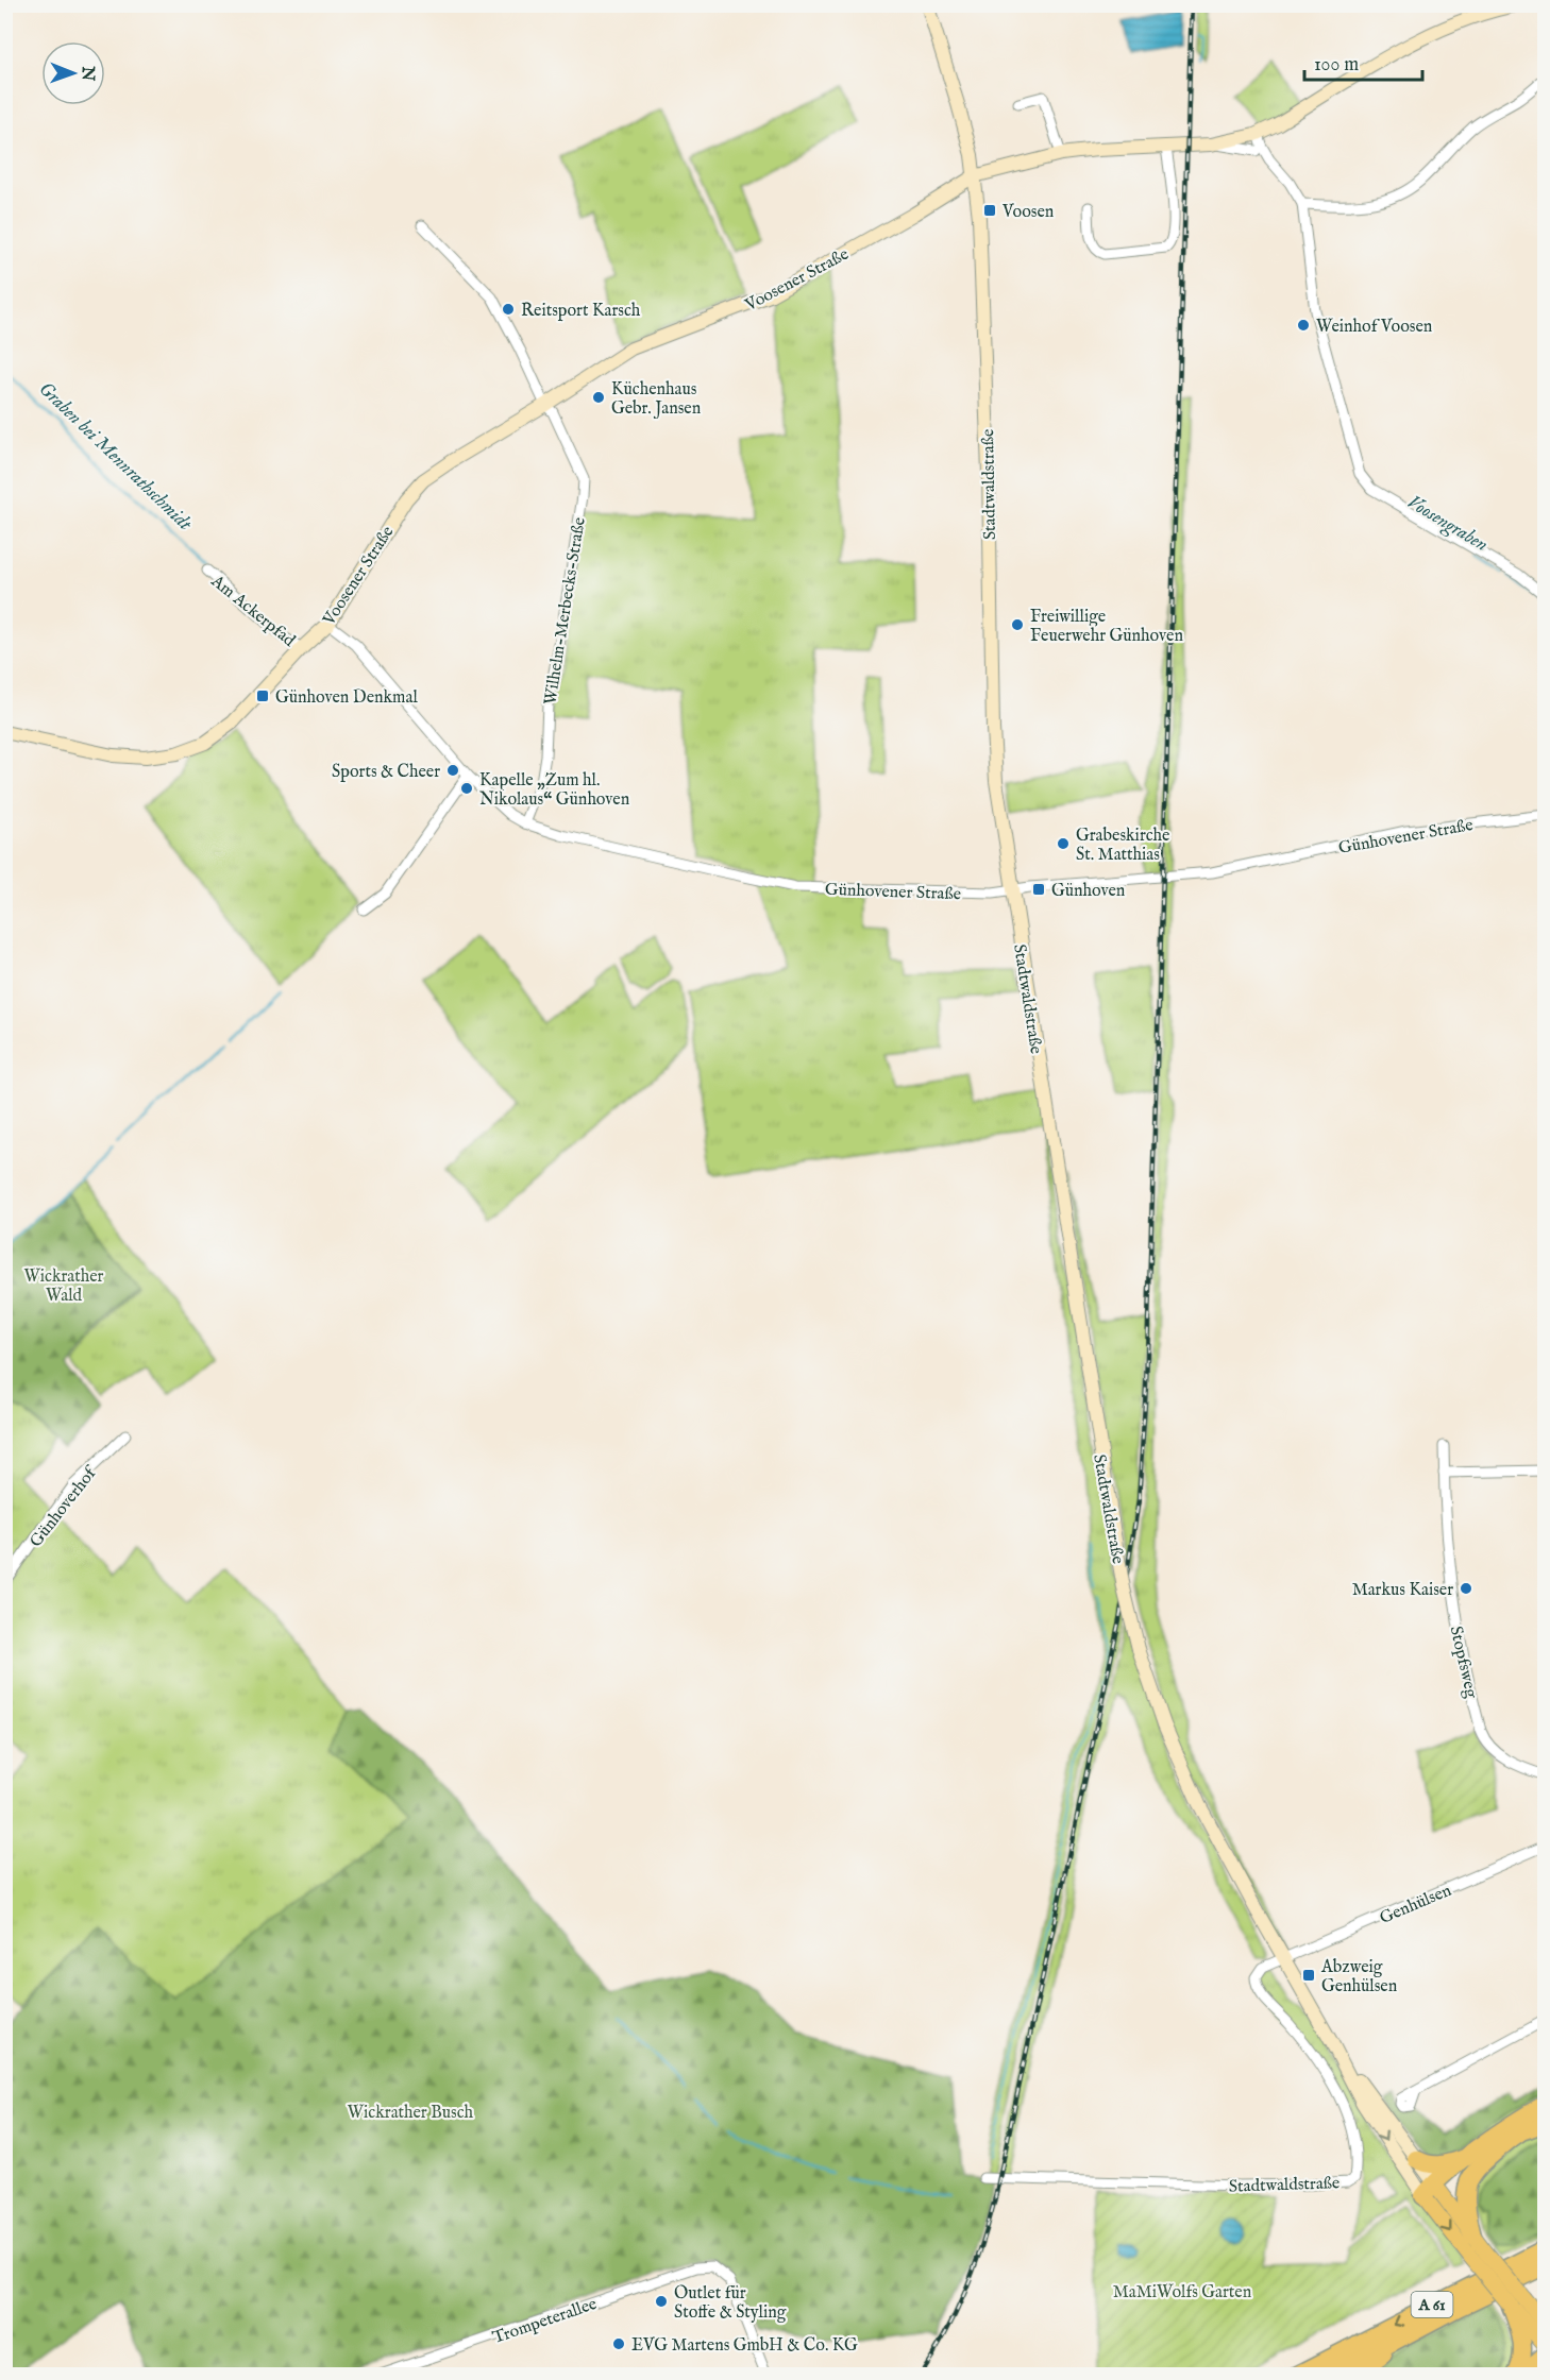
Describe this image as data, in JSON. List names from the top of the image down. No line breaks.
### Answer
{"streets":{"highway":["A 61"],"main road":["Voosener Straße","Stadtwaldstraße"],"street":["Am Ackerpfad","Wilhelm-Merbecks-Straße","Günhovener Straße","Günhoverhof","Stopfsweg","Genhülsen","Trompeterallee"]},"crossings":[["Voosener Straße","Stadtwaldstraße"],["Voosener Straße","Am Ackerpfad"],["Voosener Straße","Wilhelm-Merbecks-Straße"],["Voosener Straße","Günhovener Straße"],["Stadtwaldstraße","Günhovener Straße"],["Stadtwaldstraße","Genhülsen"],["Wilhelm-Merbecks-Straße","Günhovener Straße"]],"water":["Graben bei Mennrathschmidt","Voosengraben"],"parks":["Wickrather Wald","Wickrather Busch","MaMiWolfs Garten"],"places":{"transit":["Voosen","Günhoven Denkmal","Günhoven","Abzweig Genhülsen"],"other":["Reitsport Karsch","Weinhof Voosen","Küchenhaus Gebr. Jansen","Freiwillige Feuerwehr Günhoven","Sports & Cheer","Kapelle „Zum hl. Nikolaus“ Günhoven","Grabeskirche St. Matthias","Markus Kaiser","Outlet für Stoffe & Styling","EVG Martens GmbH & Co. KG"]},"scale_bar":"100 m","north":"right"}
